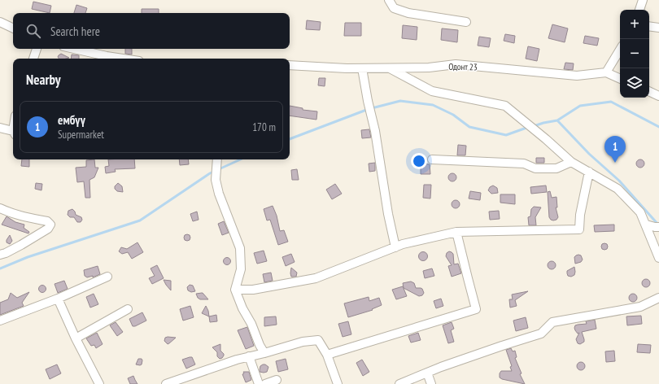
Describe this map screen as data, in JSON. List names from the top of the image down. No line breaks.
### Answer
{"streets":{"street":["Одонт 23"]},"page":{"map_buttons":["+","−"],"search":"Search here","heading":"Nearby","list":[{"mark":"1","name":"ембүү","note":"Supermarket","value":"170 m"}],"pins":"1"}}
